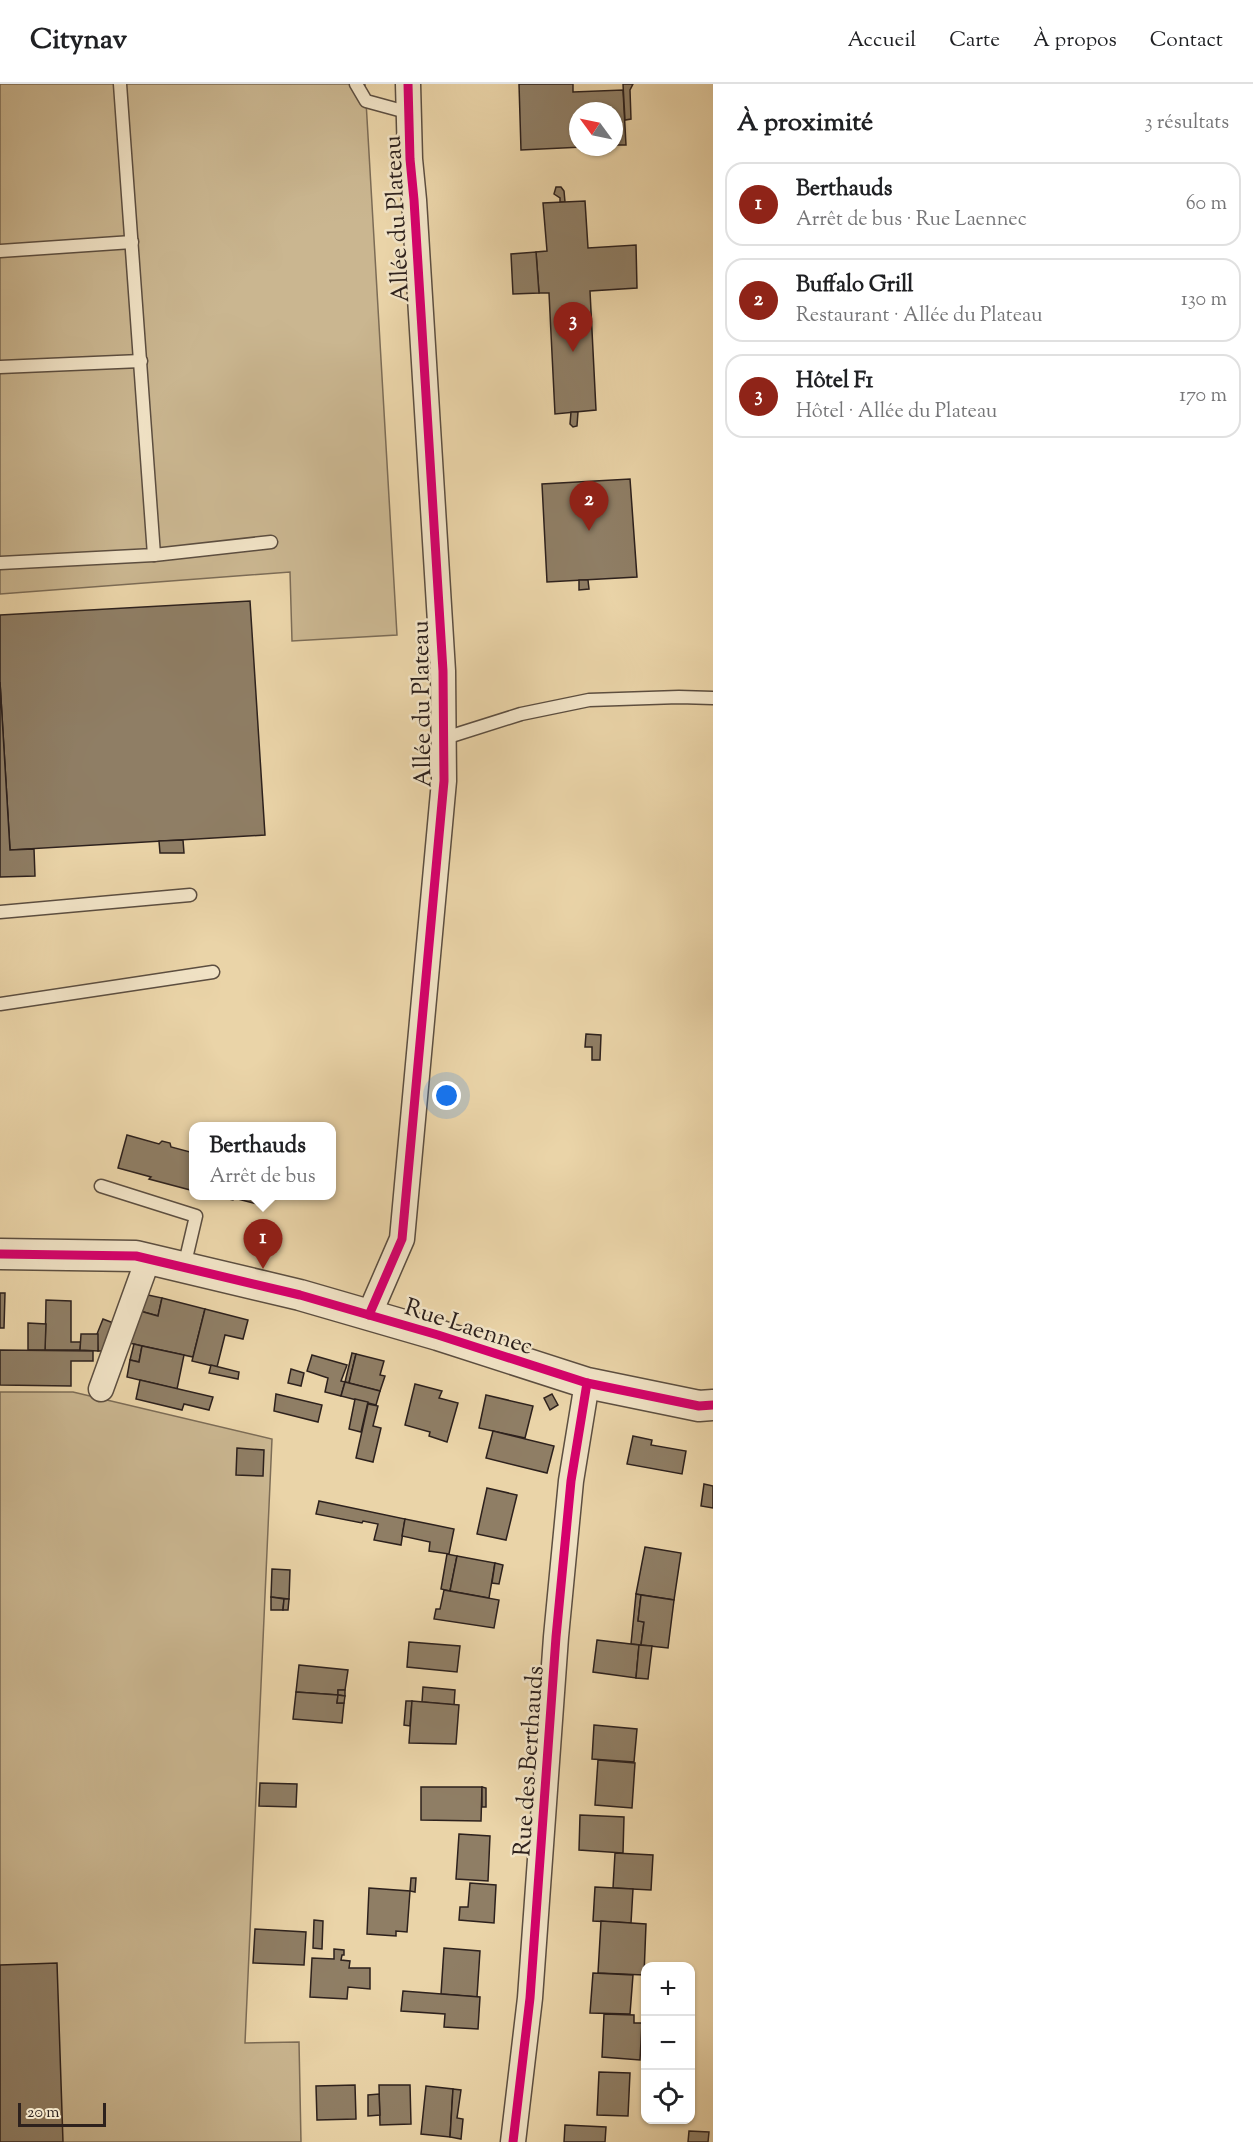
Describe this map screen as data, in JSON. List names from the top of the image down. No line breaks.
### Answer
{"streets":{"street":["Allée du Plateau","Rue Laennec","Rue des Berthauds"]},"crossings":[["Allée du Plateau","Rue Laennec"],["Rue Laennec","Rue des Berthauds"]],"scale_bar":"20 m","north":"top left","page":{"header":"Citynav","nav":["Accueil","Carte","À propos","Contact"],"heading":["À proximité","3 résultats"],"list":[{"mark":"1","name":"Berthauds","note":"Arrêt de bus · Rue Laennec","value":"60 m"},{"mark":"2","name":"Buffalo Grill","note":"Restaurant · Allée du Plateau","value":"130 m"},{"mark":"3","name":"Hôtel F1","note":"Hôtel · Allée du Plateau","value":"170 m"}],"pins":["3","2","1"],"popup":["Berthauds","Arrêt de bus"],"map_buttons":["+","−"],"scale":"20 m"}}
